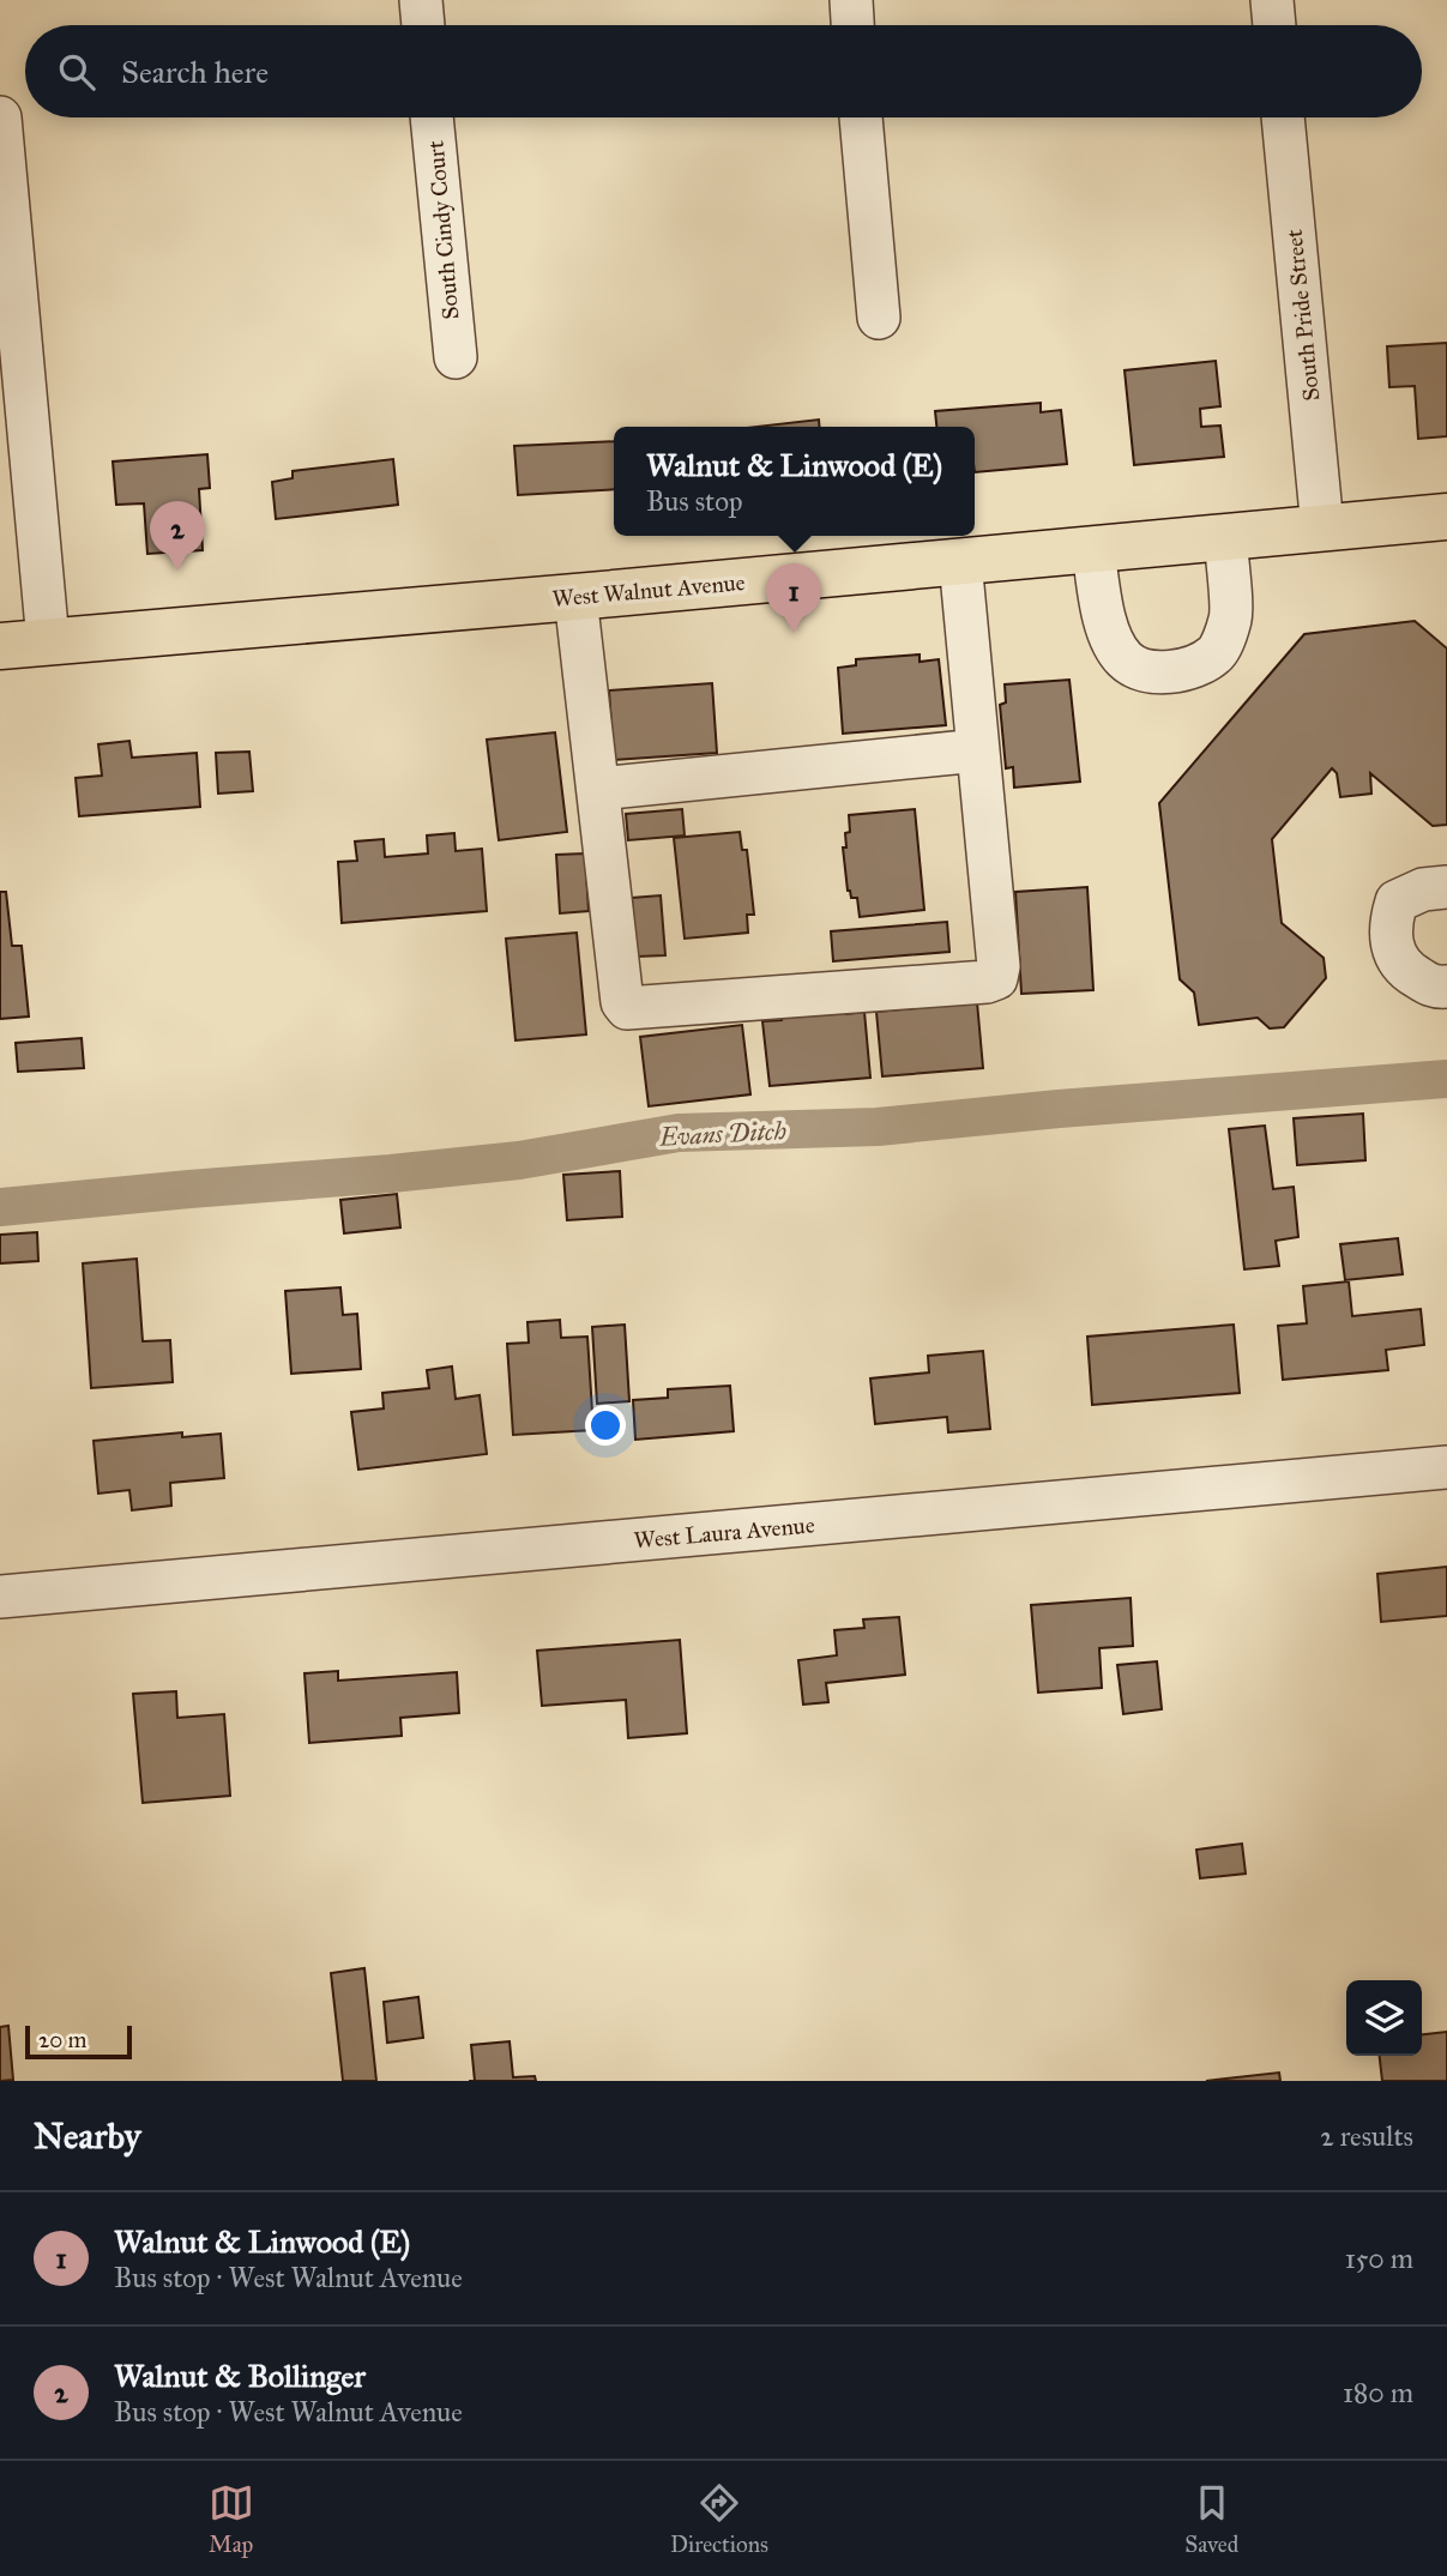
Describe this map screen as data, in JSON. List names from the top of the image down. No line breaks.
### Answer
{"streets":{"main road":["West Walnut Avenue"],"street":["South Cindy Court","South Pride Street","West Laura Avenue"]},"crossings":[["South Pride Street","West Walnut Avenue"]],"water":["Evans Ditch"],"scale_bar":"20 m","page":{"search":"Search here","popup":["Walnut & Linwood (E)","Bus stop"],"pins":["2","1"],"scale":"20 m","heading":["Nearby","2 results"],"list":[{"mark":"1","name":"Walnut & Linwood (E)","note":"Bus stop · West Walnut Avenue","value":"150 m"},{"mark":"2","name":"Walnut & Bollinger","note":"Bus stop · West Walnut Avenue","value":"180 m"}],"nav":["Map","Directions","Saved"]}}
